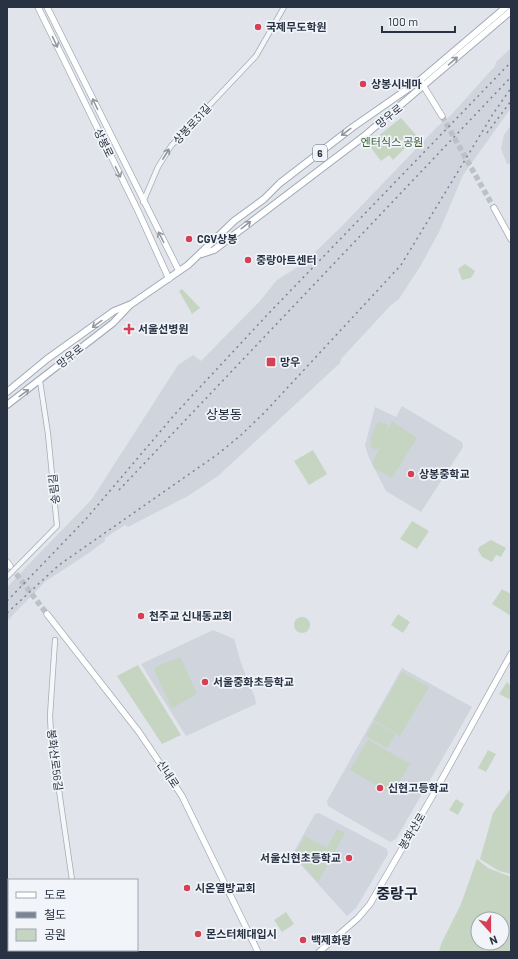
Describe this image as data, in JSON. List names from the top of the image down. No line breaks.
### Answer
{"streets":{"main road":["망우로","상봉로","6","신내로","봉화산로"],"street":["상봉로31길","송림길","봉화산로56길"]},"crossings":[["망우로","상봉로"],["망우로","송림길"],["상봉로31길","상봉로"]],"one_way":["상봉로31길"],"districts":["상봉동","중랑구"],"parks":["엔터식스 공원"],"places":{"other":["국제무도학원","상봉시네마","CGV상봉","중랑아트센터","상봉중학교","천주교 신내동교회","서울중화초등학교","신현고등학교","서울신현초등학교","시온열방교회","몬스터체대입시","백제화랑"],"health":["서울선병원"],"transit":["망우"]},"legend":["도로","철도","공원"],"scale_bar":"100 m","north":"bottom"}
